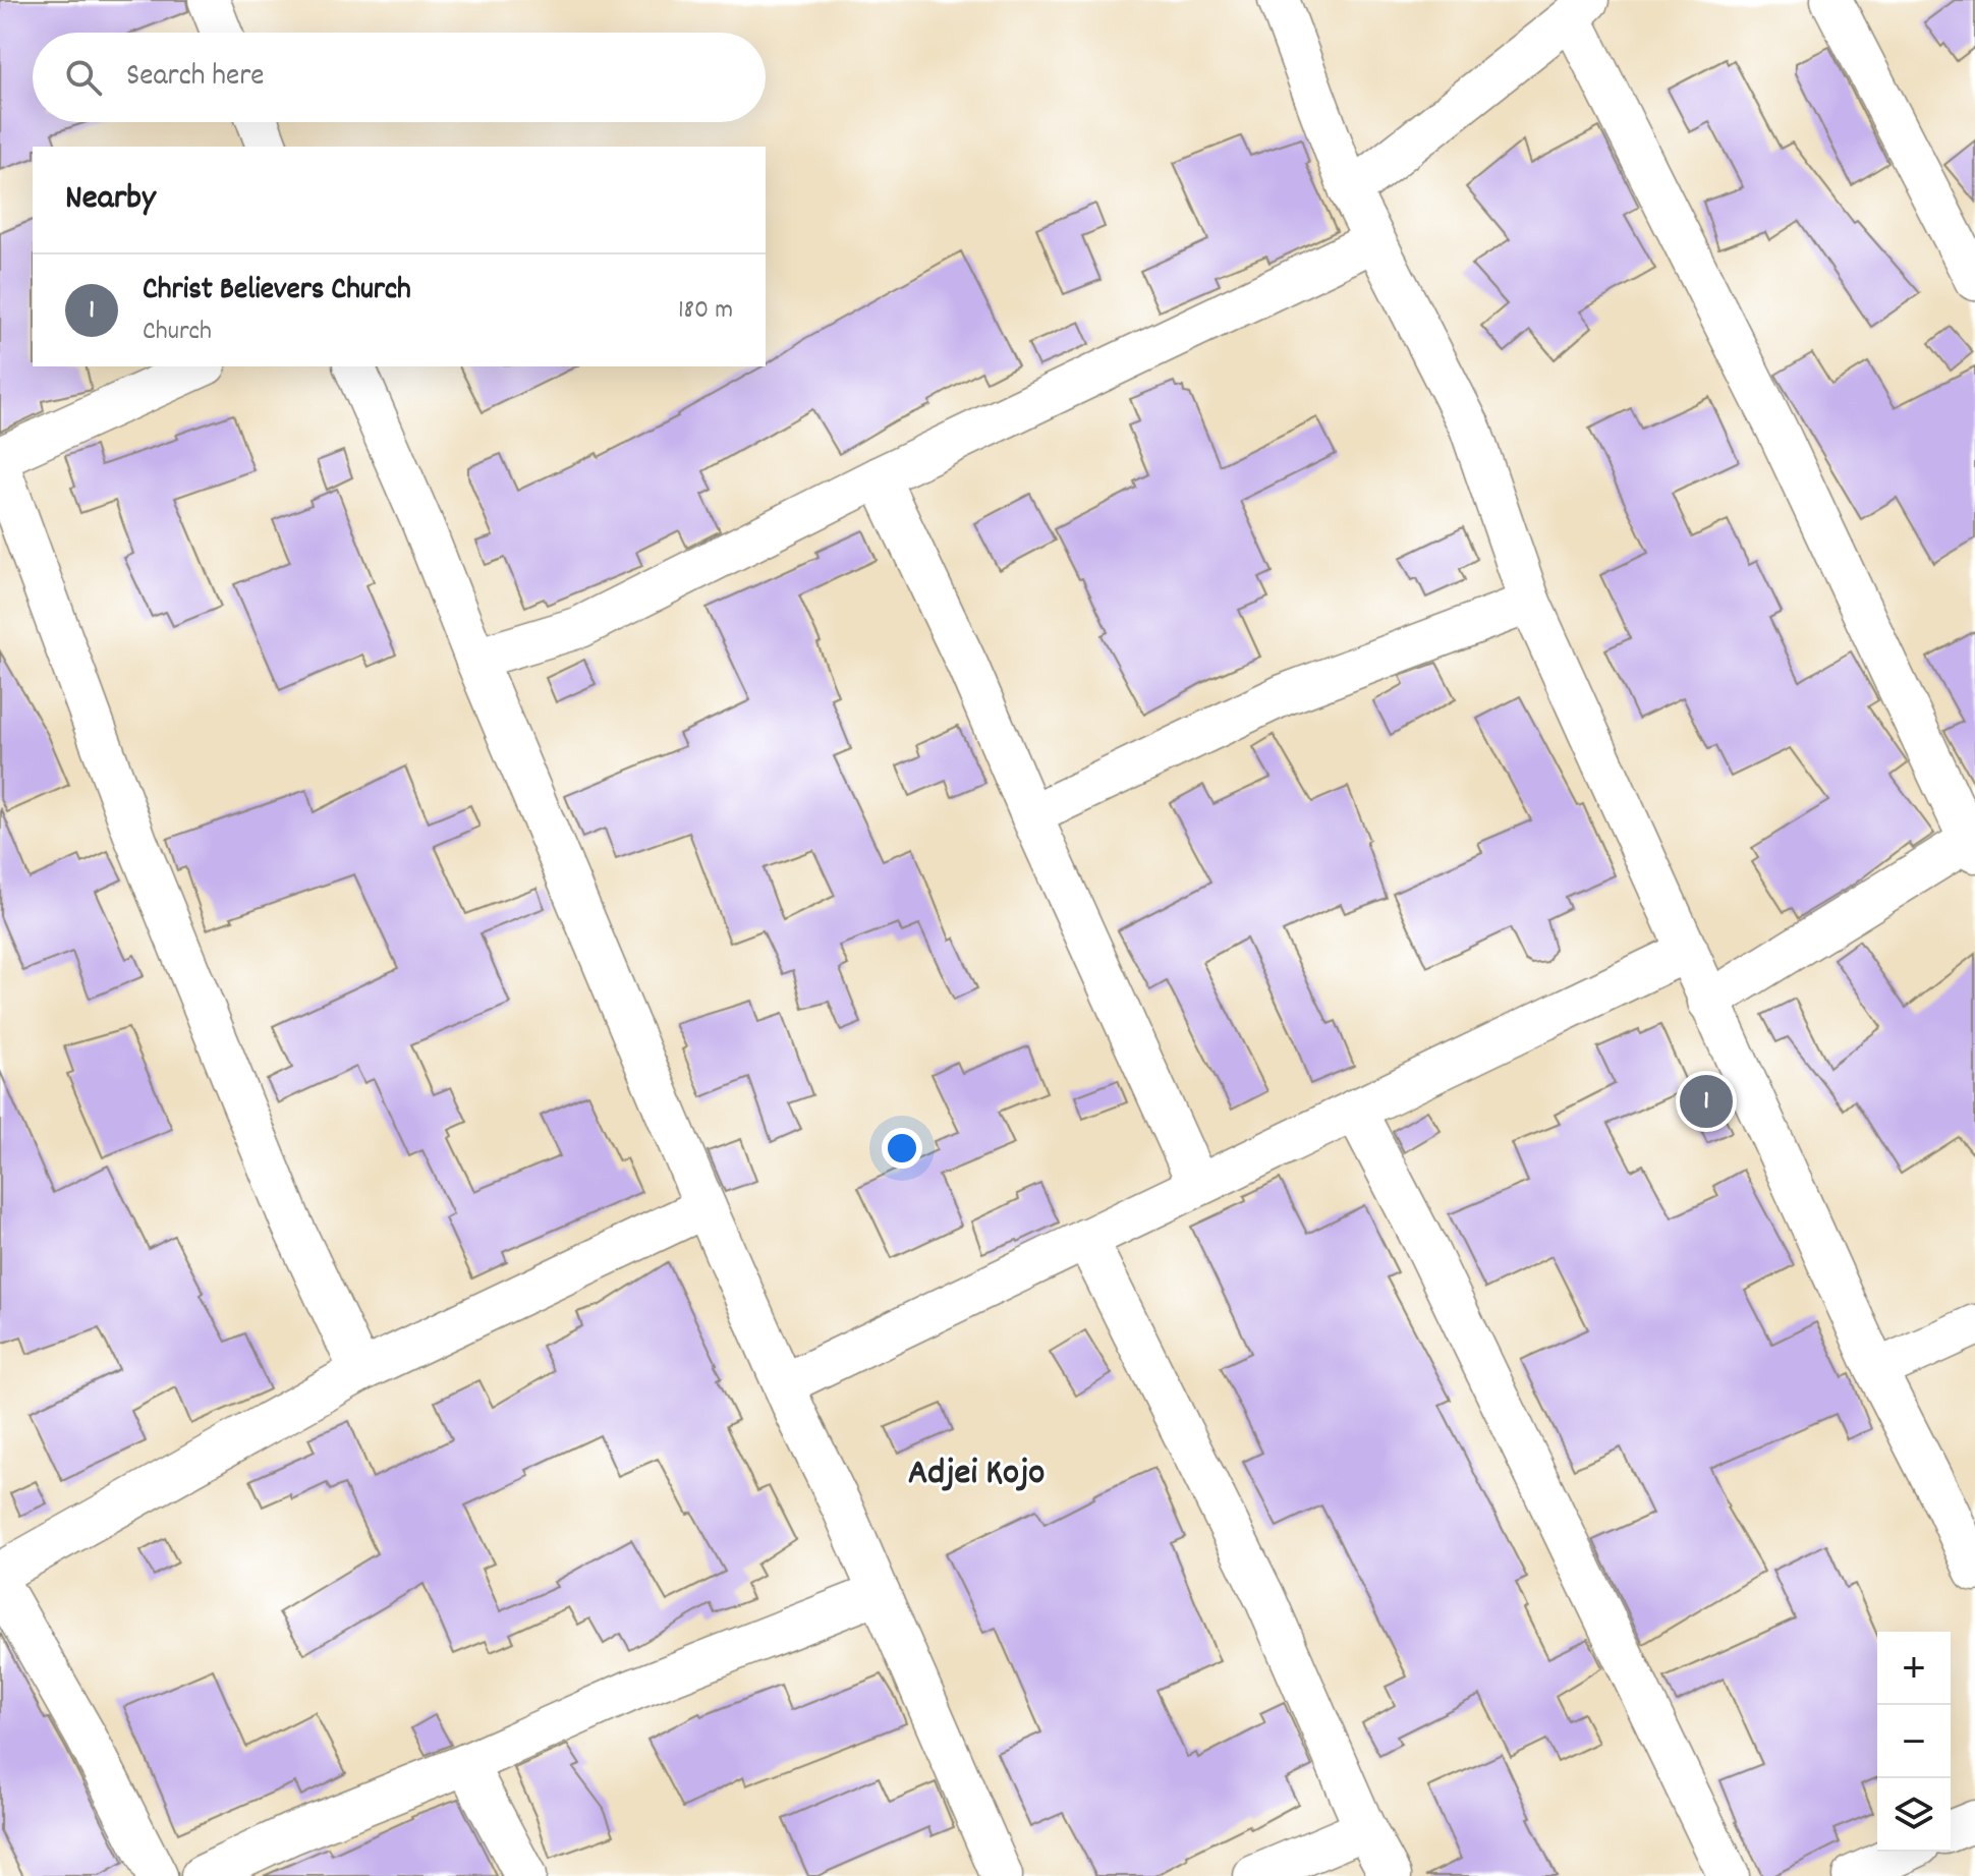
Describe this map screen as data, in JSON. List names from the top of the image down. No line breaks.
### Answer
{"districts":["Adjei Kojo"],"page":{"search":"Search here","heading":"Nearby","list":[{"mark":"1","name":"Christ Believers Church","note":"Church","value":"180 m"}],"pins":"1","map_buttons":["+","−"]}}
